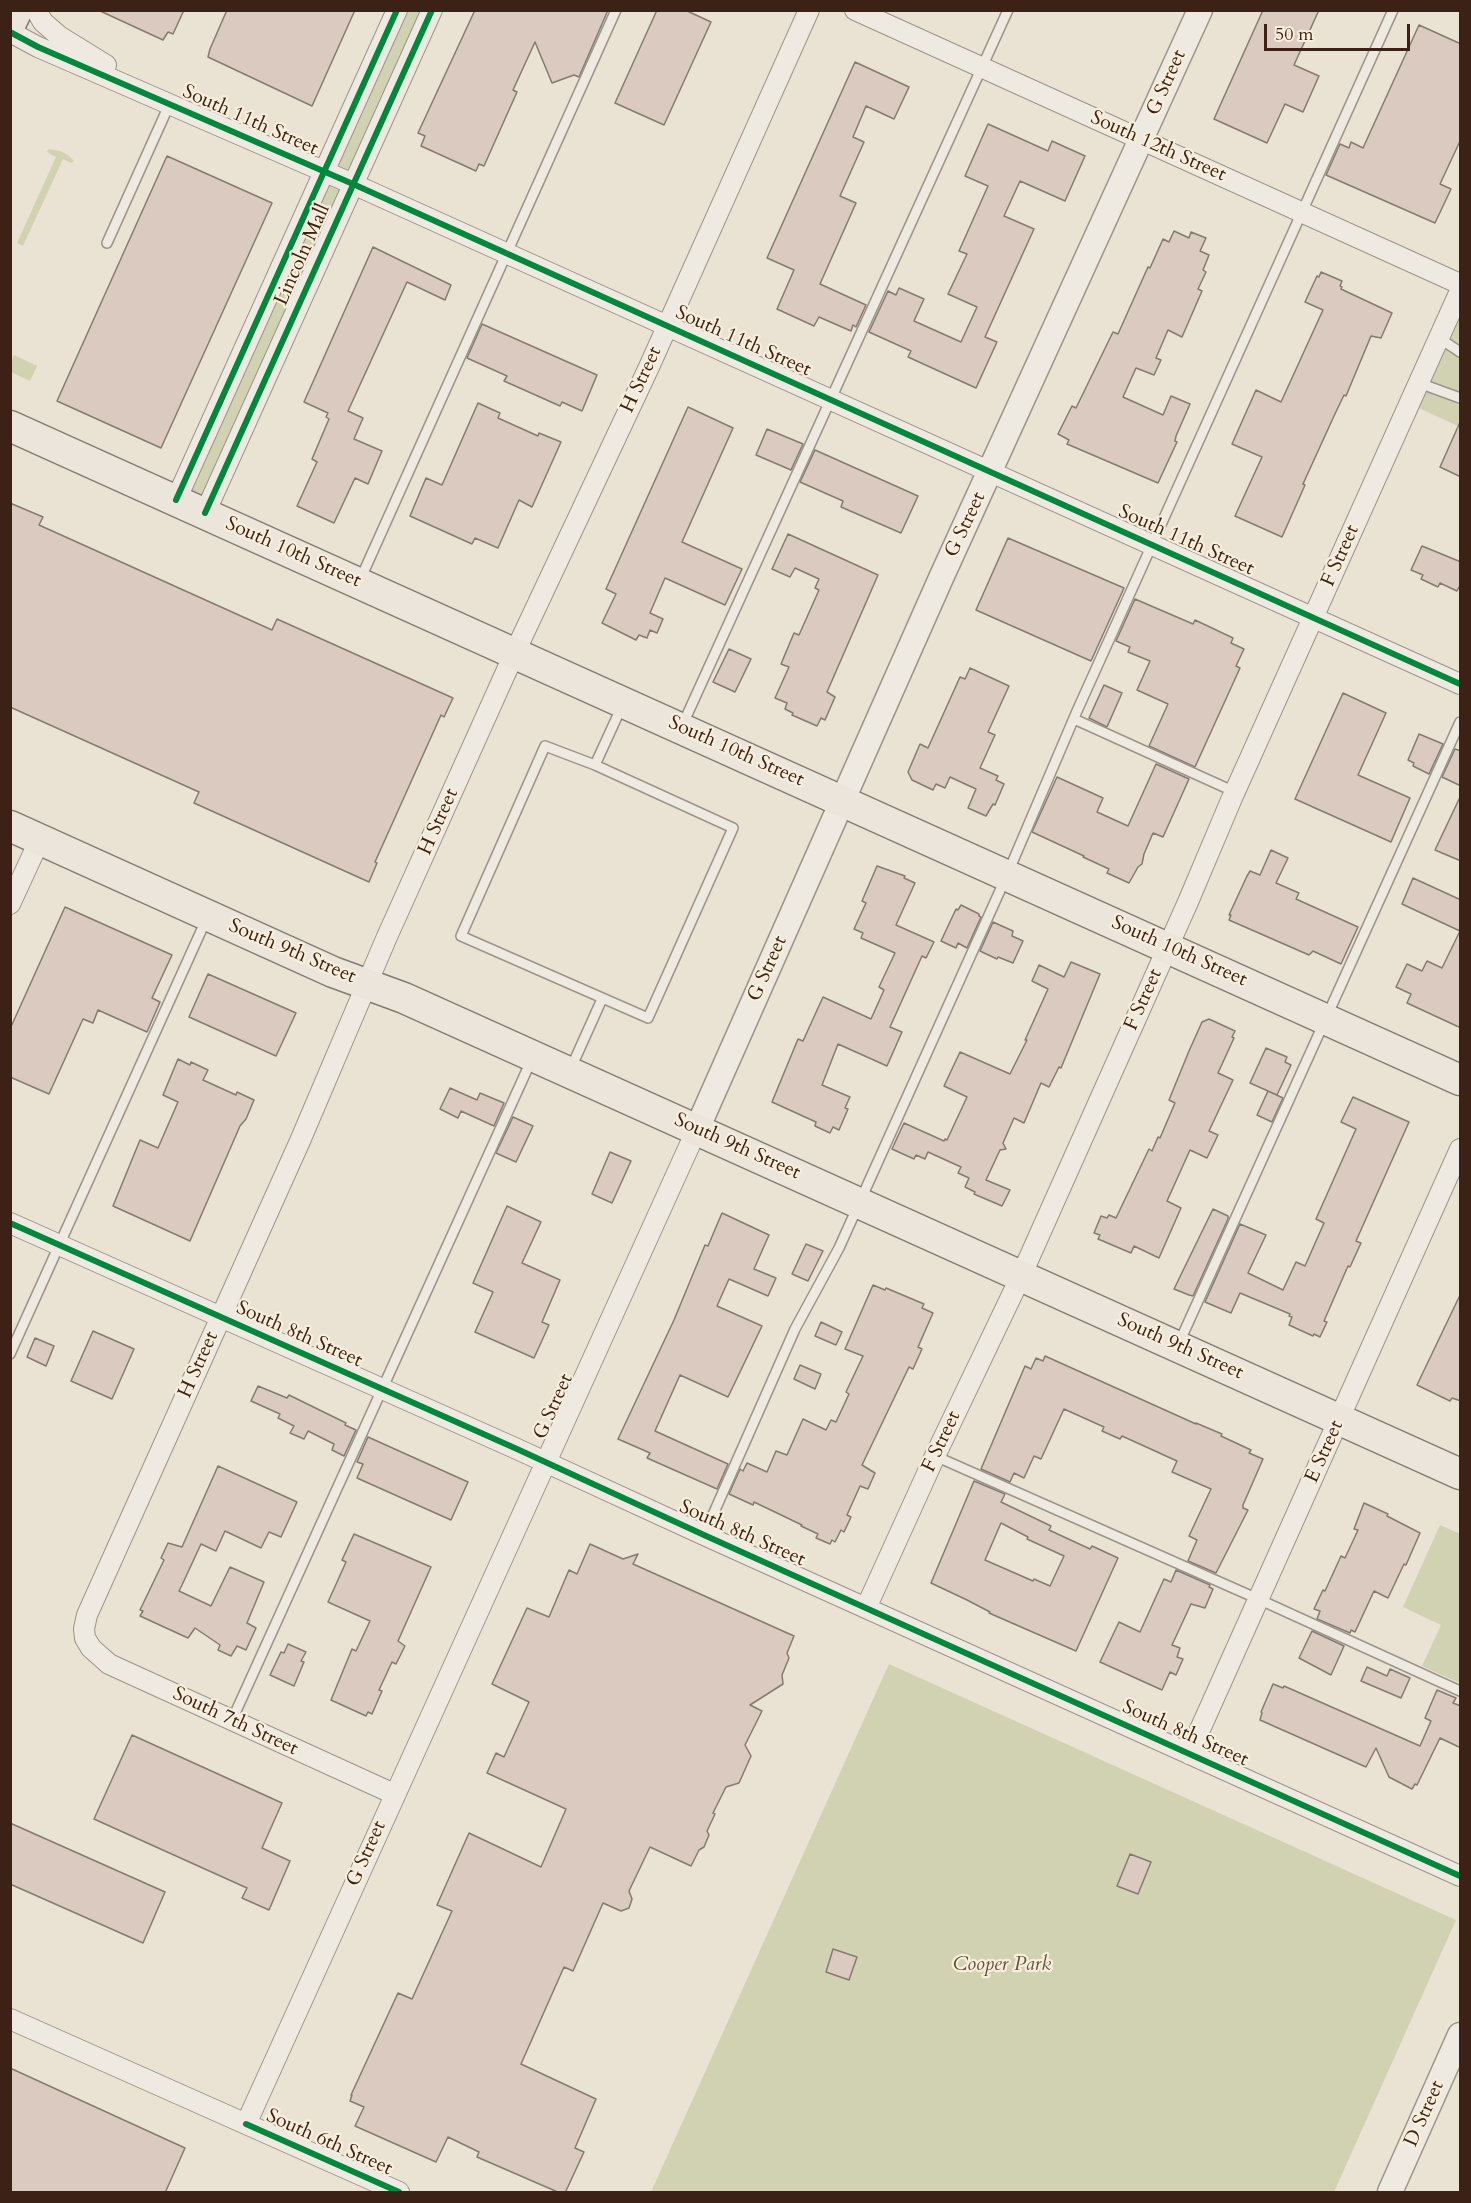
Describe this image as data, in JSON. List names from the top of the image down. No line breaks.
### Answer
{"streets":{"main road":["South 10th Street","South 9th Street"],"street":["G Street","South 11th Street","South 12th Street","Lincoln Mall","H Street","F Street","South 8th Street","E Street","South 7th Street","D Street","South 6th Street"]},"crossings":[["G Street","South 11th Street"],["G Street","South 12th Street"],["G Street","South 10th Street"],["G Street","South 9th Street"],["G Street","South 8th Street"],["G Street","South 7th Street"],["G Street","South 6th Street"],["South 11th Street","Lincoln Mall"],["South 11th Street","H Street"],["South 11th Street","F Street"],["Lincoln Mall","South 10th Street"],["H Street","South 10th Street"],["H Street","South 9th Street"],["H Street","South 8th Street"],["H Street","South 7th Street"],["South 10th Street","F Street"],["F Street","South 9th Street"],["F Street","South 8th Street"],["South 9th Street","E Street"],["South 8th Street","E Street"]],"parks":["Cooper Park"],"scale_bar":"50 m"}
